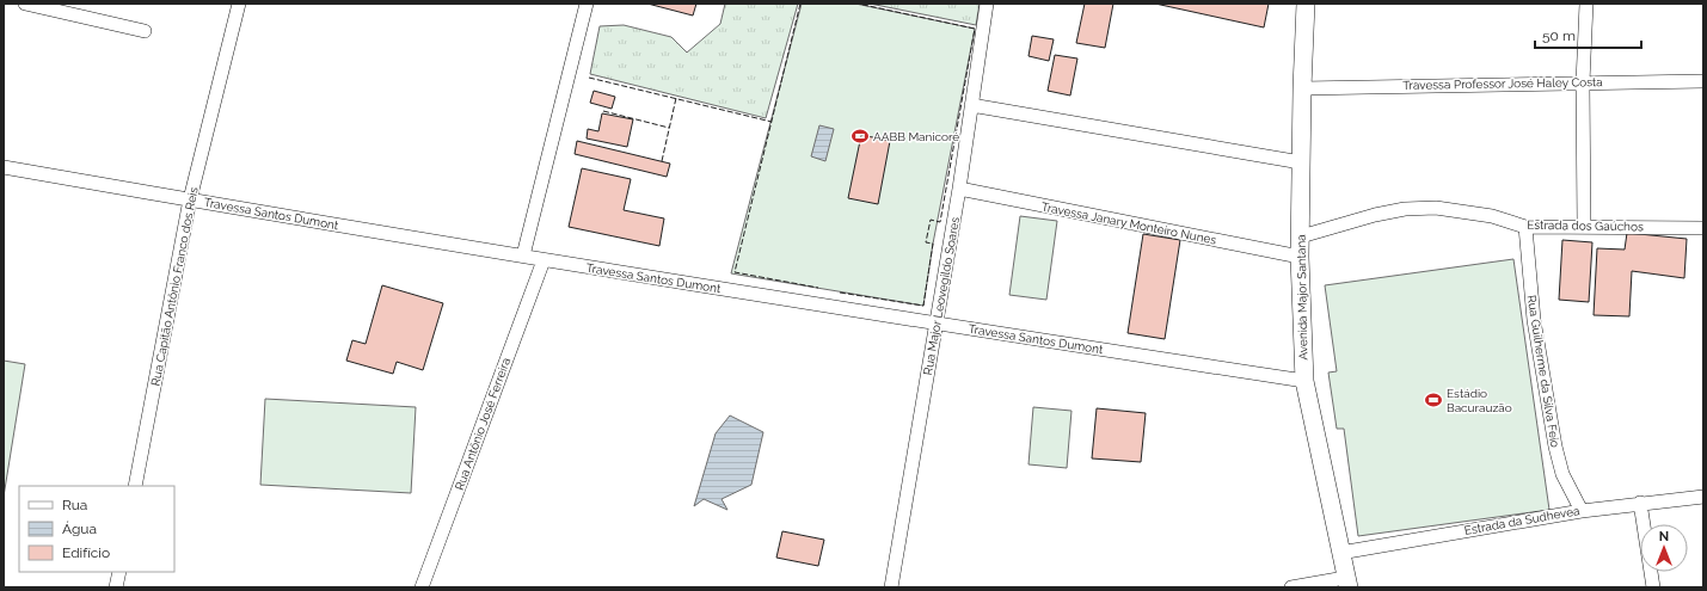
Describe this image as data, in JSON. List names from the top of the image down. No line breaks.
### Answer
{"streets":{"street":["Travessa Professor José Haley Costa","Travessa Santos Dumont","Travessa Janary Monteiro Nunes","Estrada dos Gaúchos","Rua Capitão Antônio Franco dos Reis","Rua Major Leovegildo Soares","Avenida Major Santana","Rua Guilherme da Silva Feio","Rua Antônio José Ferreira","Estrada da Sudhevea"]},"crossings":[["Travessa Professor José Haley Costa","Avenida Major Santana"],["Travessa Santos Dumont","Rua Capitão Antônio Franco dos Reis"],["Travessa Santos Dumont","Rua Major Leovegildo Soares"],["Travessa Santos Dumont","Avenida Major Santana"],["Travessa Santos Dumont","Rua Antônio José Ferreira"],["Travessa Janary Monteiro Nunes","Rua Major Leovegildo Soares"],["Travessa Janary Monteiro Nunes","Avenida Major Santana"],["Estrada dos Gaúchos","Avenida Major Santana"],["Estrada dos Gaúchos","Rua Guilherme da Silva Feio"],["Avenida Major Santana","Estrada da Sudhevea"],["Rua Guilherme da Silva Feio","Estrada da Sudhevea"]],"places":{"sports":["AABB Manicoré","Estádio Bacurauzão"]},"legend":["Rua","Água","Edifício"],"scale_bar":"50 m","north":"top"}
